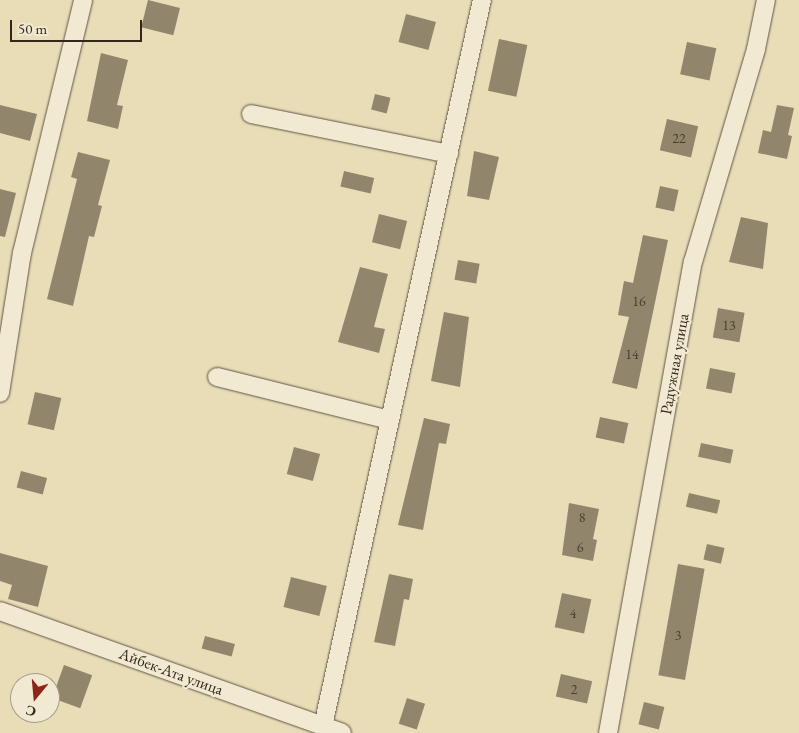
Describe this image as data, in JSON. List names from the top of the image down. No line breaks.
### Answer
{"streets":{"street":["Радужная улица","Айбек-Ата улица"]},"house_numbers":["22","16","13","14","8","6","4","3","2"],"scale_bar":"50 m","north":"bottom"}
